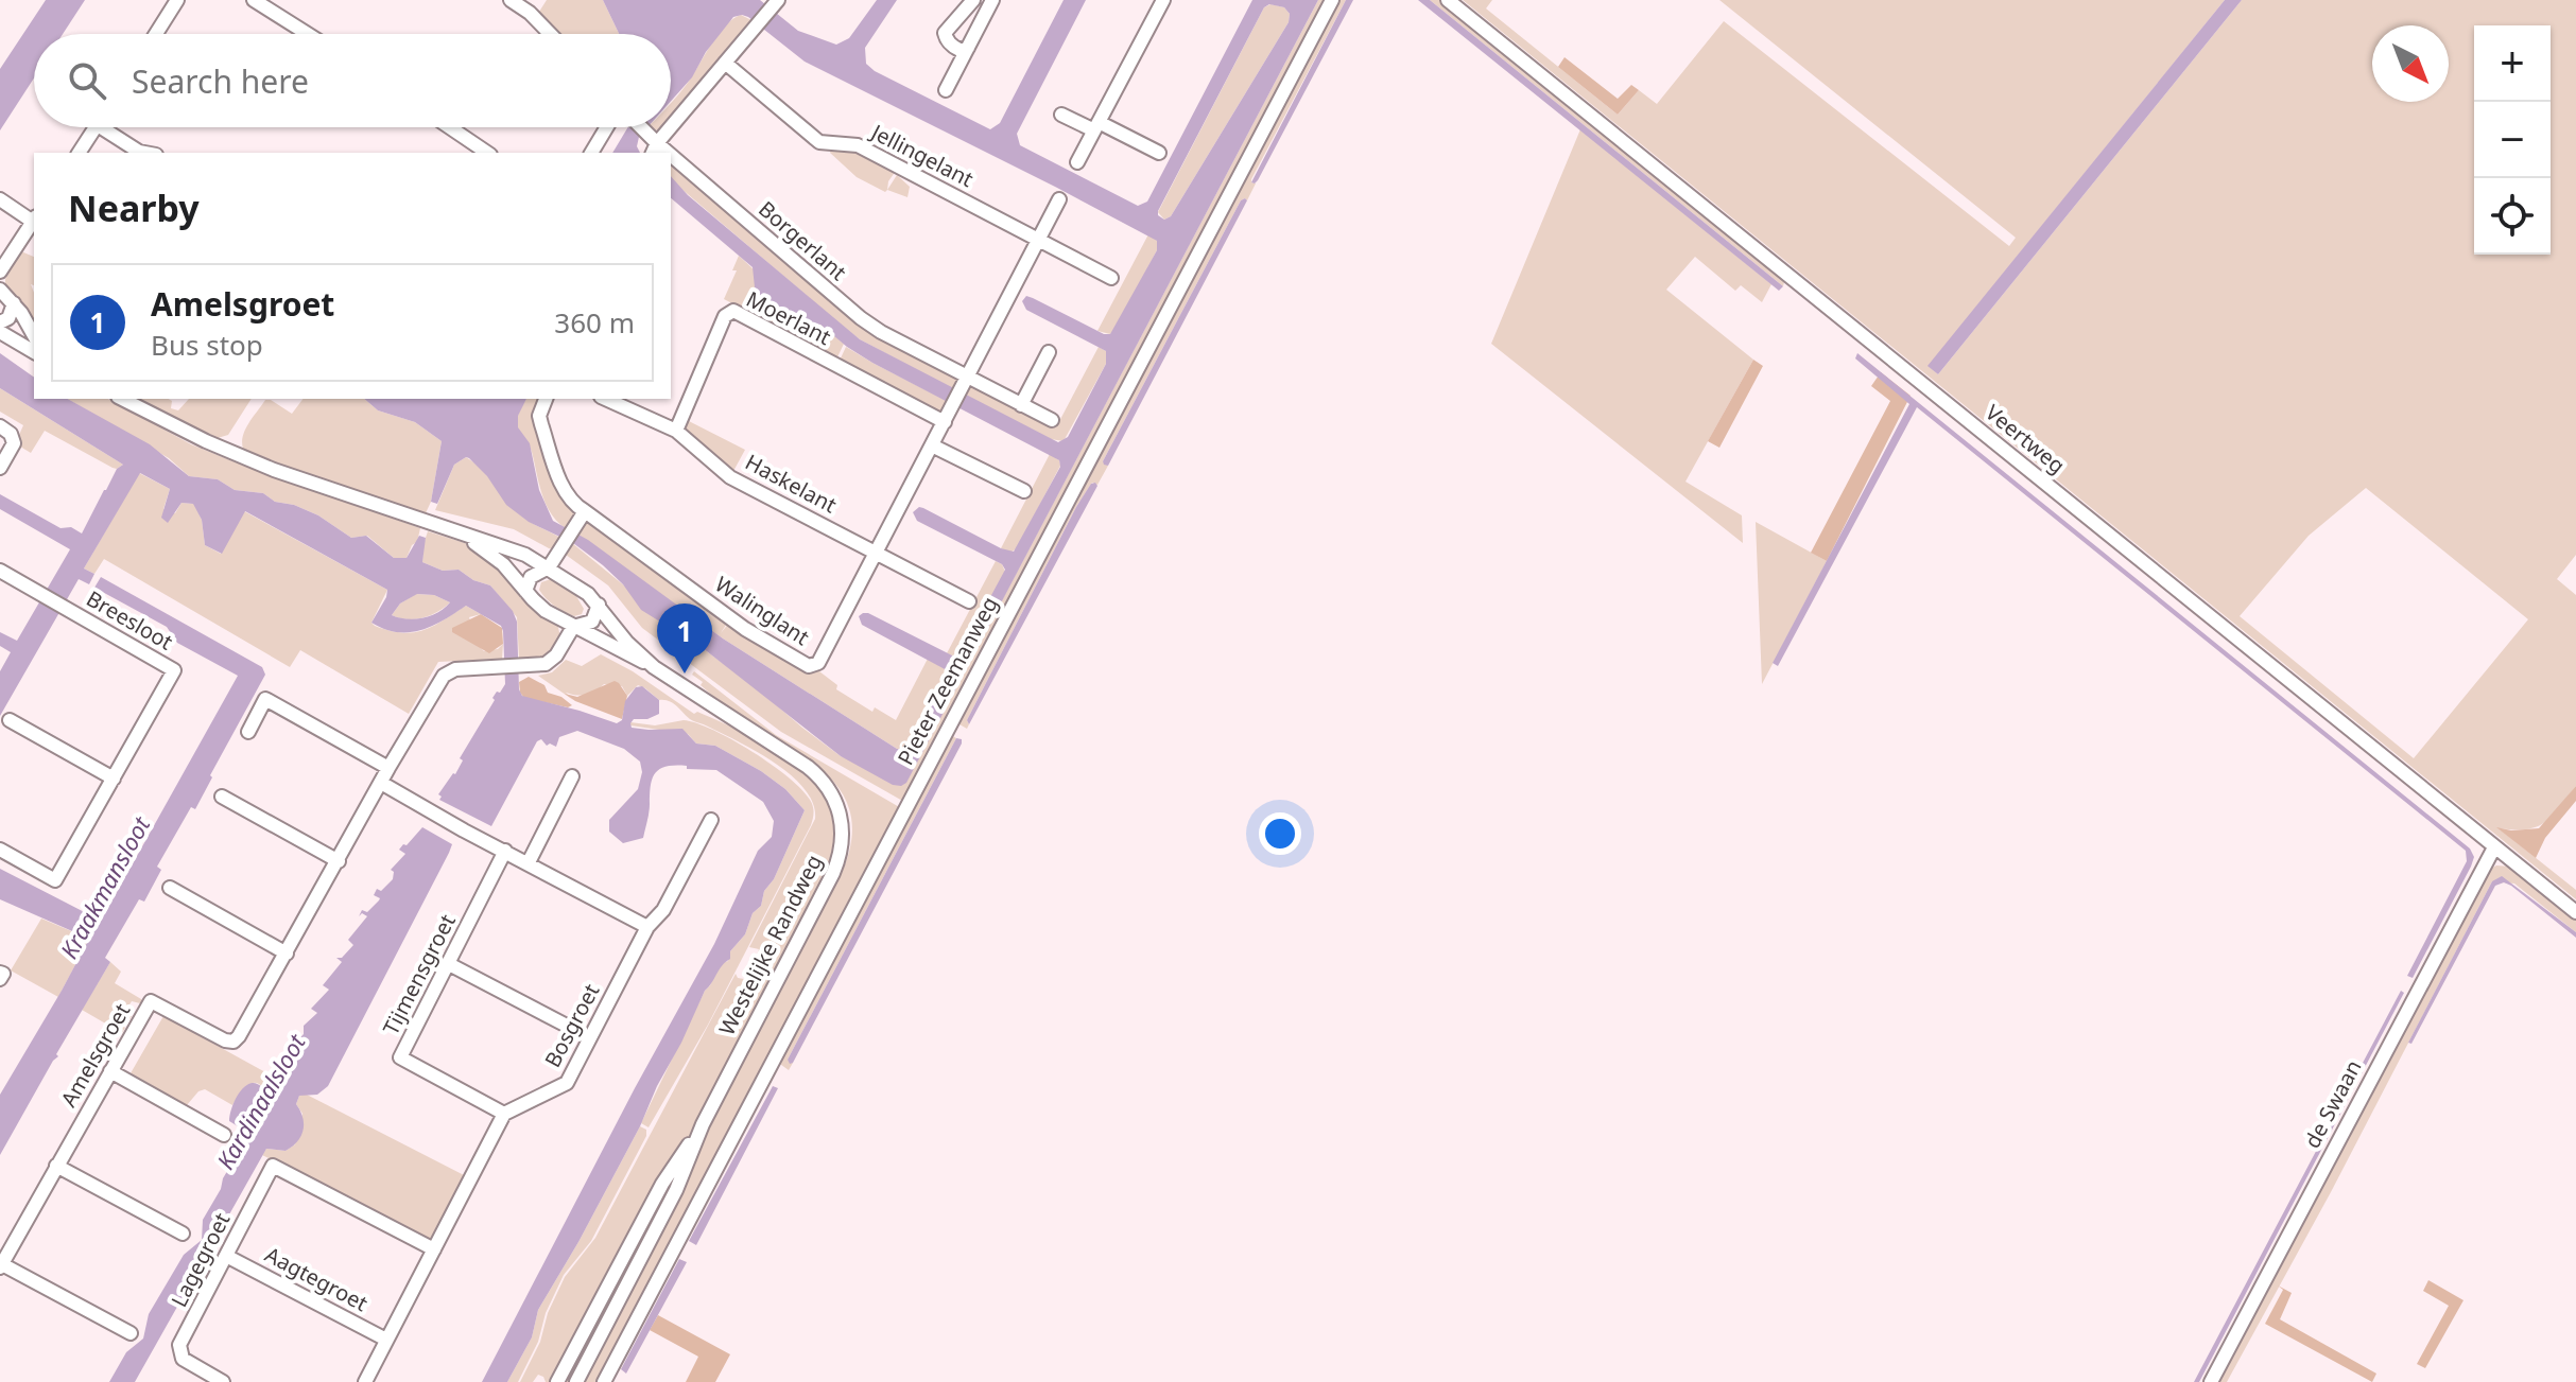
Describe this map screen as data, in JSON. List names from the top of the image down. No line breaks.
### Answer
{"streets":{"street":["Jellingelant","Borgerlant","Moerlant","Veertweg","Haskelant","Walinglant","Breesloot","Pieter Zeemanweg","Westelijke Randweg","Tijmensgroet","Bosgroet","Amelsgroet","de Swaan","Lagegroet","Aagtegroet"]},"crossings":[["Jellingelant","Walinglant"],["Borgerlant","Walinglant"],["Moerlant","Haskelant"],["Moerlant","Walinglant"],["Veertweg","de Swaan"],["Haskelant","Walinglant"],["Westelijke Randweg","Amelsgroet"],["Tijmensgroet","Bosgroet"],["Lagegroet","Aagtegroet"]],"water":["Kraakmansloot","Kardinaalsloot"],"north":"bottom right","page":{"map_buttons":["+","−"],"search":"Search here","heading":"Nearby","list":[{"mark":"1","name":"Amelsgroet","note":"Bus stop","value":"360 m"}],"pins":"1"}}
